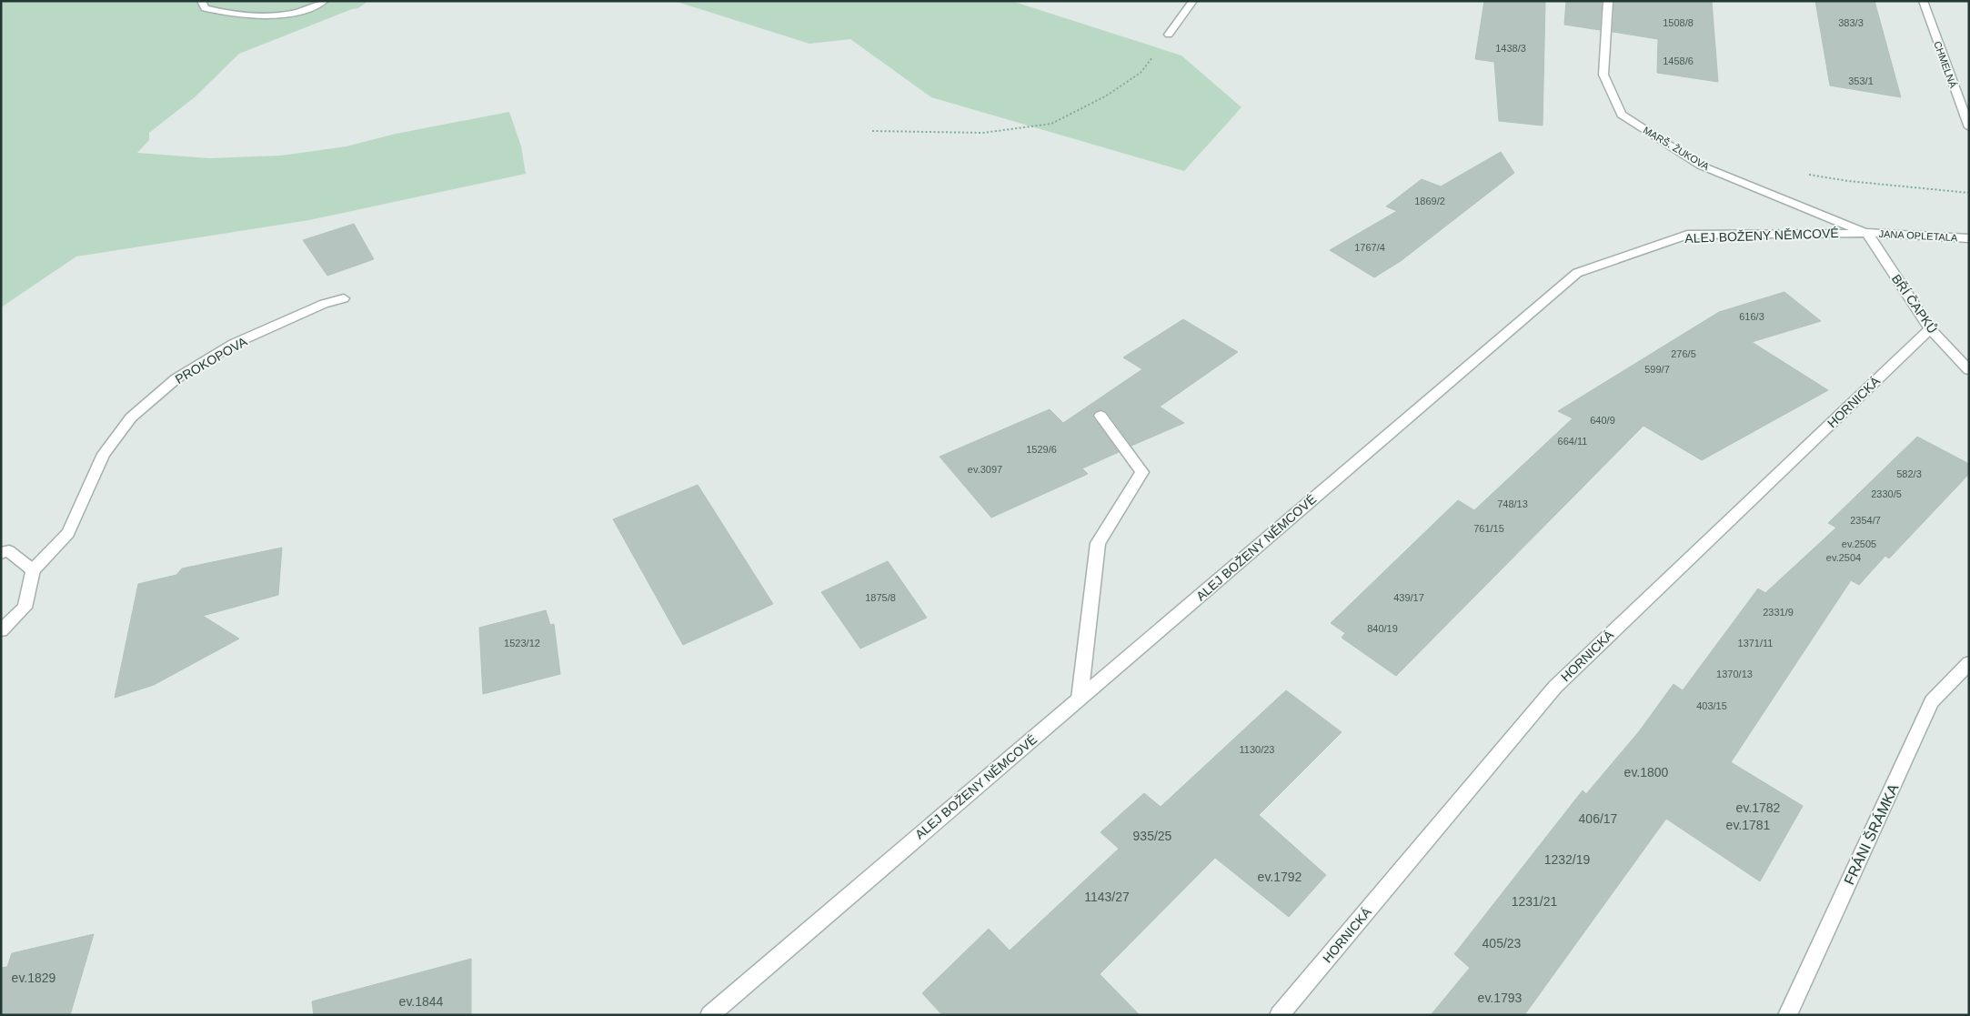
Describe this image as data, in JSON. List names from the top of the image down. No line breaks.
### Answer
{"streets":{"street":["CHMELNÁ","MARŠ. ŽUKOVA","ALEJ BOŽENY NĚMCOVÉ","JANA OPLETALA","BŘÍ ČAPKŮ","PROKOPOVA","HORNICKÁ","FRÁNI ŠRÁMKA"]},"crossings":[["MARŠ. ŽUKOVA","ALEJ BOŽENY NĚMCOVÉ"],["MARŠ. ŽUKOVA","JANA OPLETALA"],["MARŠ. ŽUKOVA","BŘÍ ČAPKŮ"],["ALEJ BOŽENY NĚMCOVÉ","JANA OPLETALA"],["ALEJ BOŽENY NĚMCOVÉ","BŘÍ ČAPKŮ"],["JANA OPLETALA","BŘÍ ČAPKŮ"],["BŘÍ ČAPKŮ","HORNICKÁ"]],"house_numbers":["1508/8","383/3","1438/3","1458/6","353/1","1869/2","1767/4","616/3","276/5","599/7","640/9","664/11","1529/6","ev.3097","582/3","2330/5","748/13","2354/7","761/15","ev.2505","ev.2504","1875/8","439/17","2331/9","840/19","1523/12","1371/11","1370/13","403/15","1130/23","ev.1800","ev.1782","406/17","ev.1781","935/25","1232/19","ev.1792","1143/27","1231/21","405/23","ev.1829","ev.1793","ev.1844"]}
